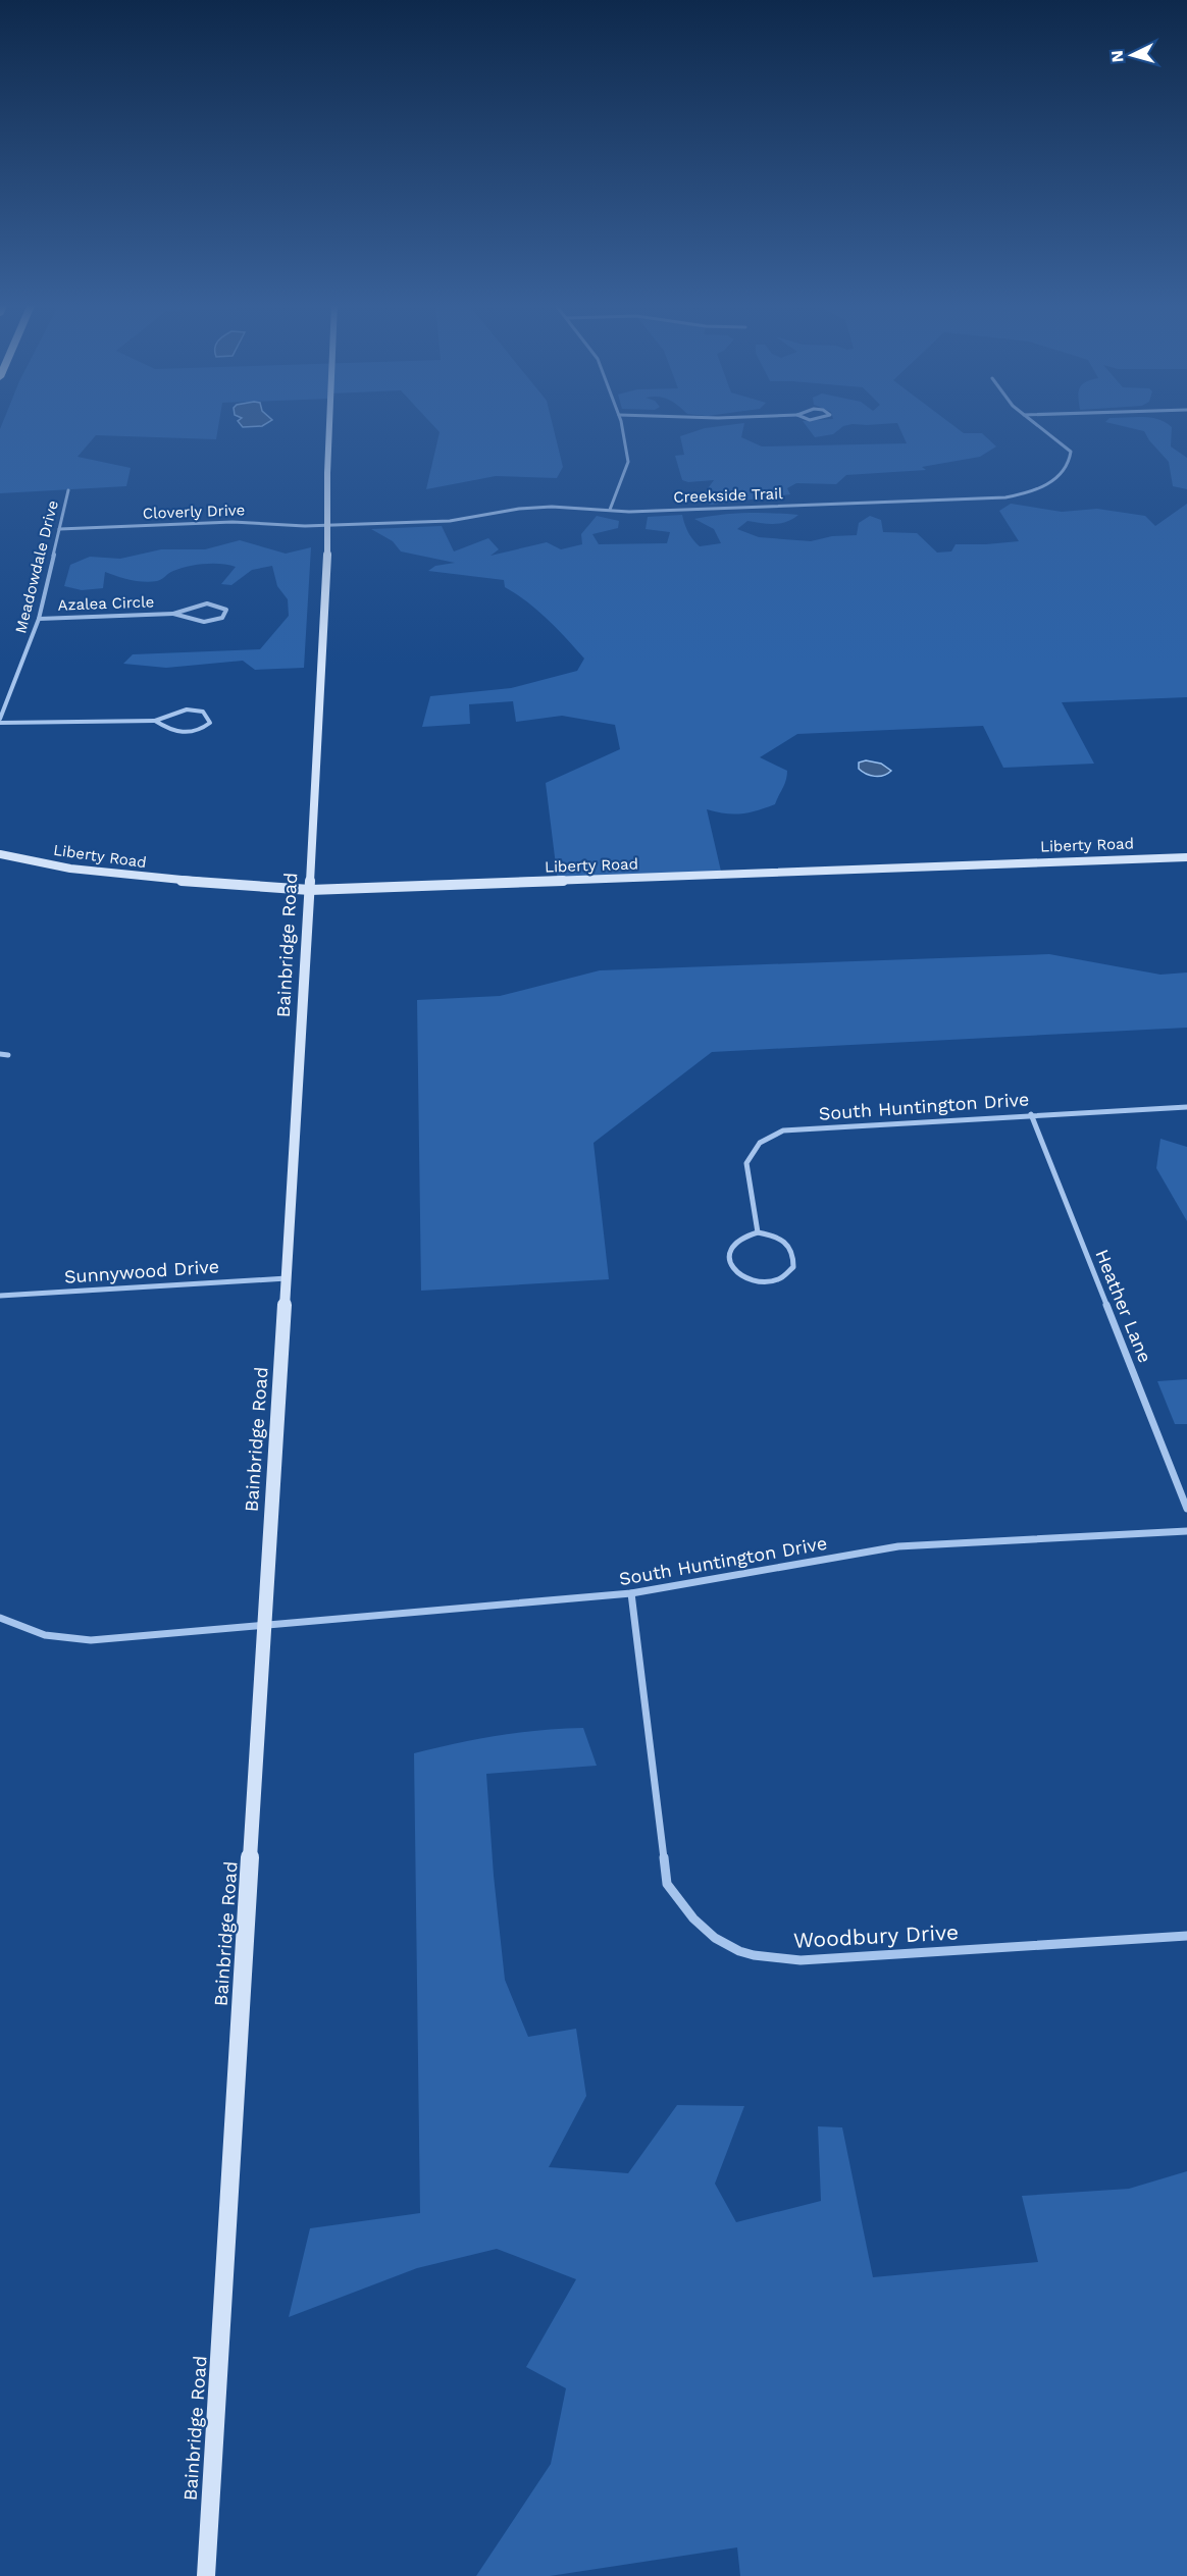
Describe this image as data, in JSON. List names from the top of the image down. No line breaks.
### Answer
{"streets":{"street":["Creekside Trail","Cloverly Drive","Meadowdale Drive","Azalea Circle","Liberty Road","Bainbridge Road","South Huntington Drive","Sunnywood Drive","Heather Lane","Woodbury Drive"]},"crossings":[["Creekside Trail","Cloverly Drive"],["Creekside Trail","Bainbridge Road"],["Cloverly Drive","Meadowdale Drive"],["Cloverly Drive","Bainbridge Road"],["Meadowdale Drive","Azalea Circle"],["Liberty Road","Bainbridge Road"],["Bainbridge Road","South Huntington Drive"],["Bainbridge Road","Sunnywood Drive"],["South Huntington Drive","Heather Lane"],["South Huntington Drive","Woodbury Drive"]],"north":"left"}
